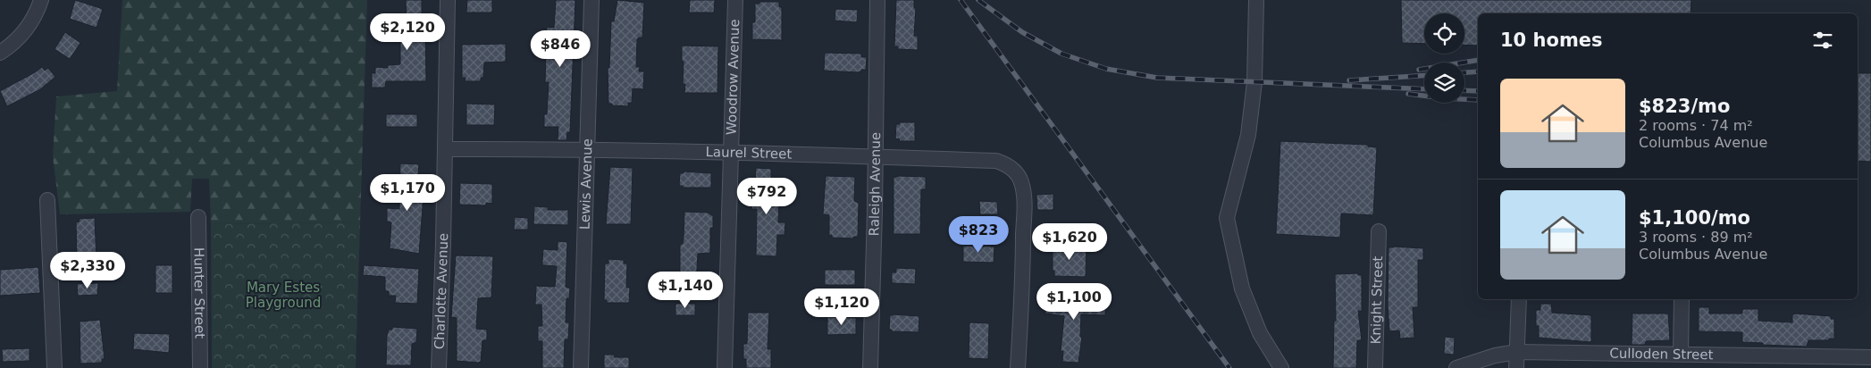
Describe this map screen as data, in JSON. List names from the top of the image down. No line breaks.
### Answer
{"streets":{"street":["Woodrow Avenue","Laurel Street","Lewis Avenue","Raleigh Avenue","Charlotte Avenue","Hunter Street","Knight Street","Culloden Street"]},"crossings":[["Woodrow Avenue","Laurel Street"],["Laurel Street","Lewis Avenue"],["Laurel Street","Raleigh Avenue"],["Laurel Street","Charlotte Avenue"]],"parks":["Mary Estes Playground"],"page":{"price":["$2,120","$846","$1,170","$792","$823","$1,620","$2,330","$1,140","$1,100","$1,120"],"heading":"10 homes","list":[{"name":"$823/mo","note":"2 rooms · 74 m² · Columbus Avenue"},{"name":"$1,100/mo","note":"3 rooms · 89 m² · Columbus Avenue"}]}}
